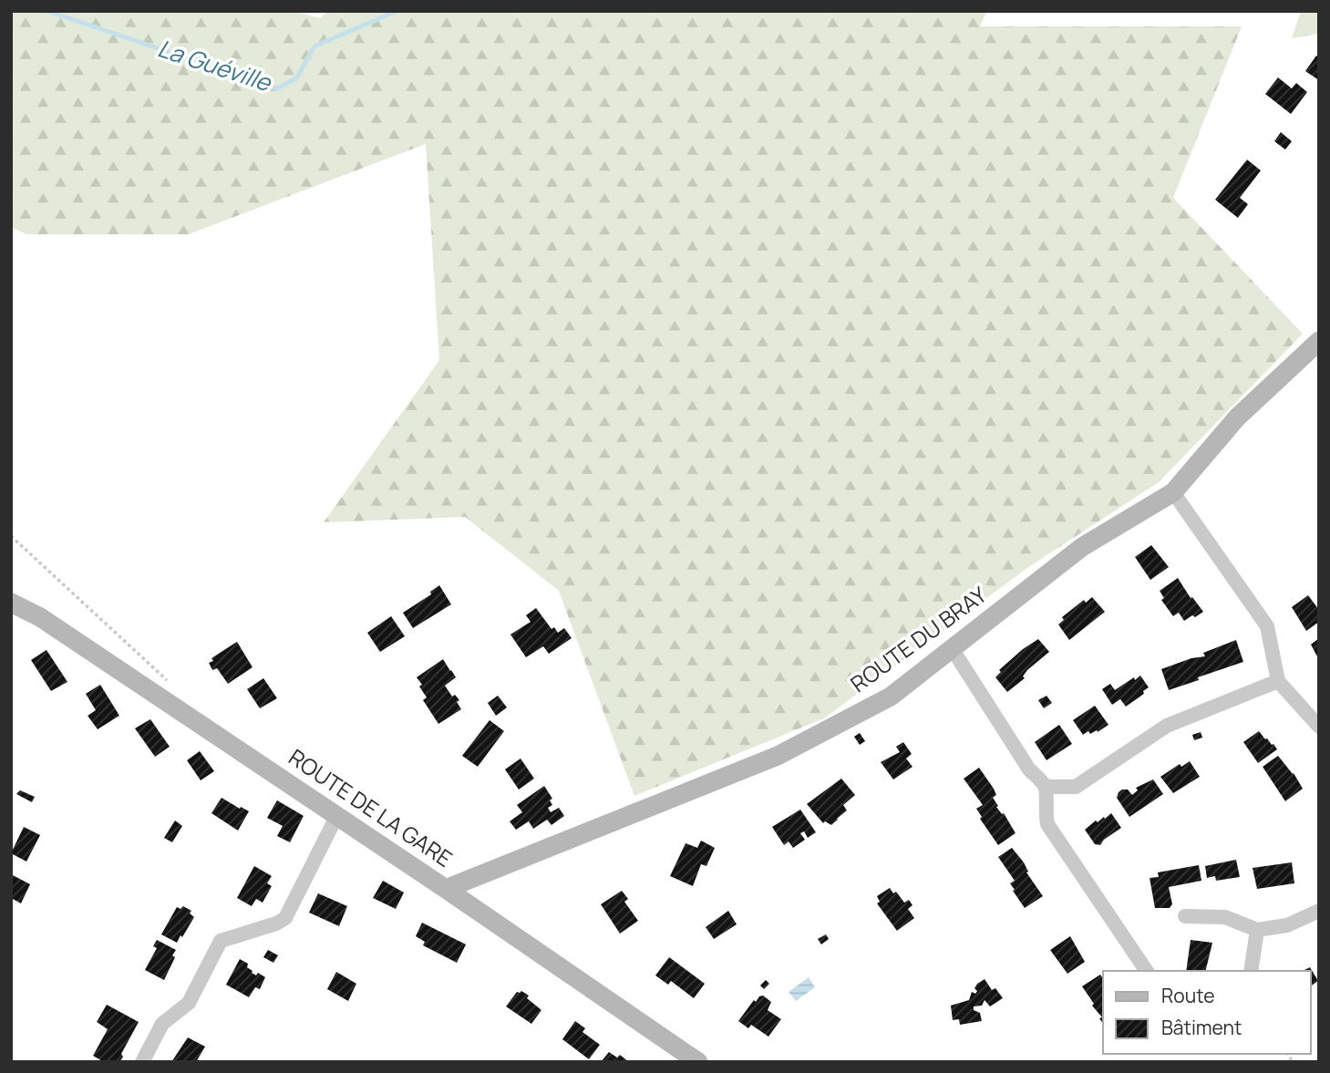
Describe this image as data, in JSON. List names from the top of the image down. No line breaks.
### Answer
{"streets":{"street":["ROUTE DU BRAY","ROUTE DE LA GARE"]},"crossings":[["ROUTE DU BRAY","ROUTE DE LA GARE"]],"water":["La Guéville"],"legend":["Route","Bâtiment"]}
